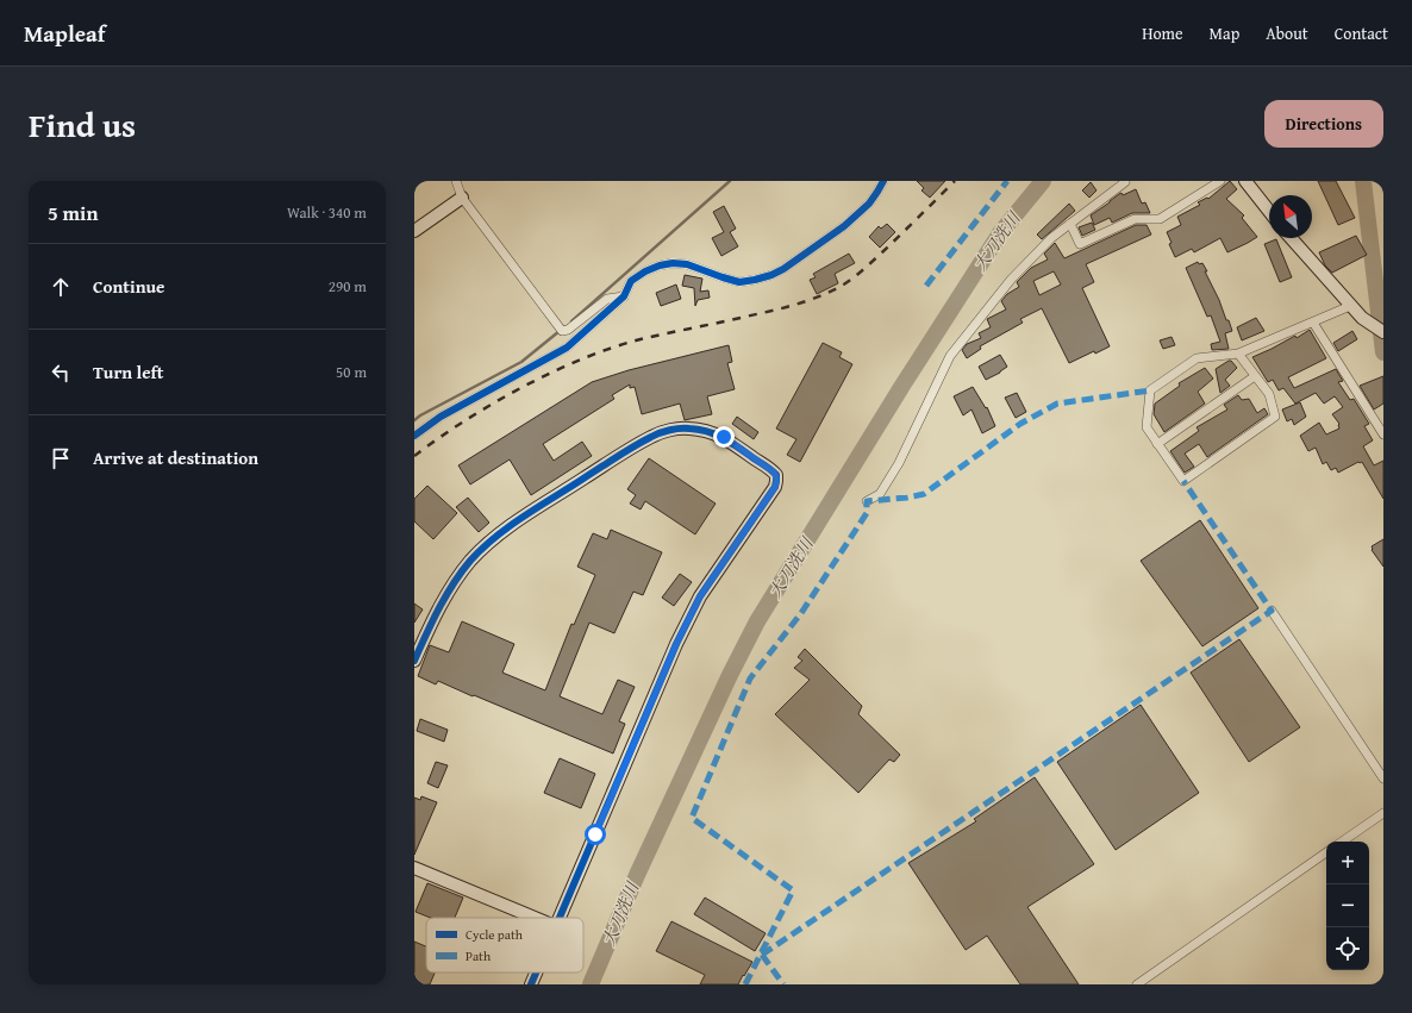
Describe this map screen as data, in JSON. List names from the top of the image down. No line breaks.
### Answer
{"water":["大刀洗川"],"legend":["Cycle path","Path"],"north":"top left","page":{"header":"Mapleaf","nav":["Home","Map","About","Contact"],"title":"Find us","buttons":"Directions","heading":["5 min","Walk · 340 m"],"list":[["Continue","290 m"],["Turn left","50 m"],"Arrive at destination"],"map_buttons":["+","−"]}}
